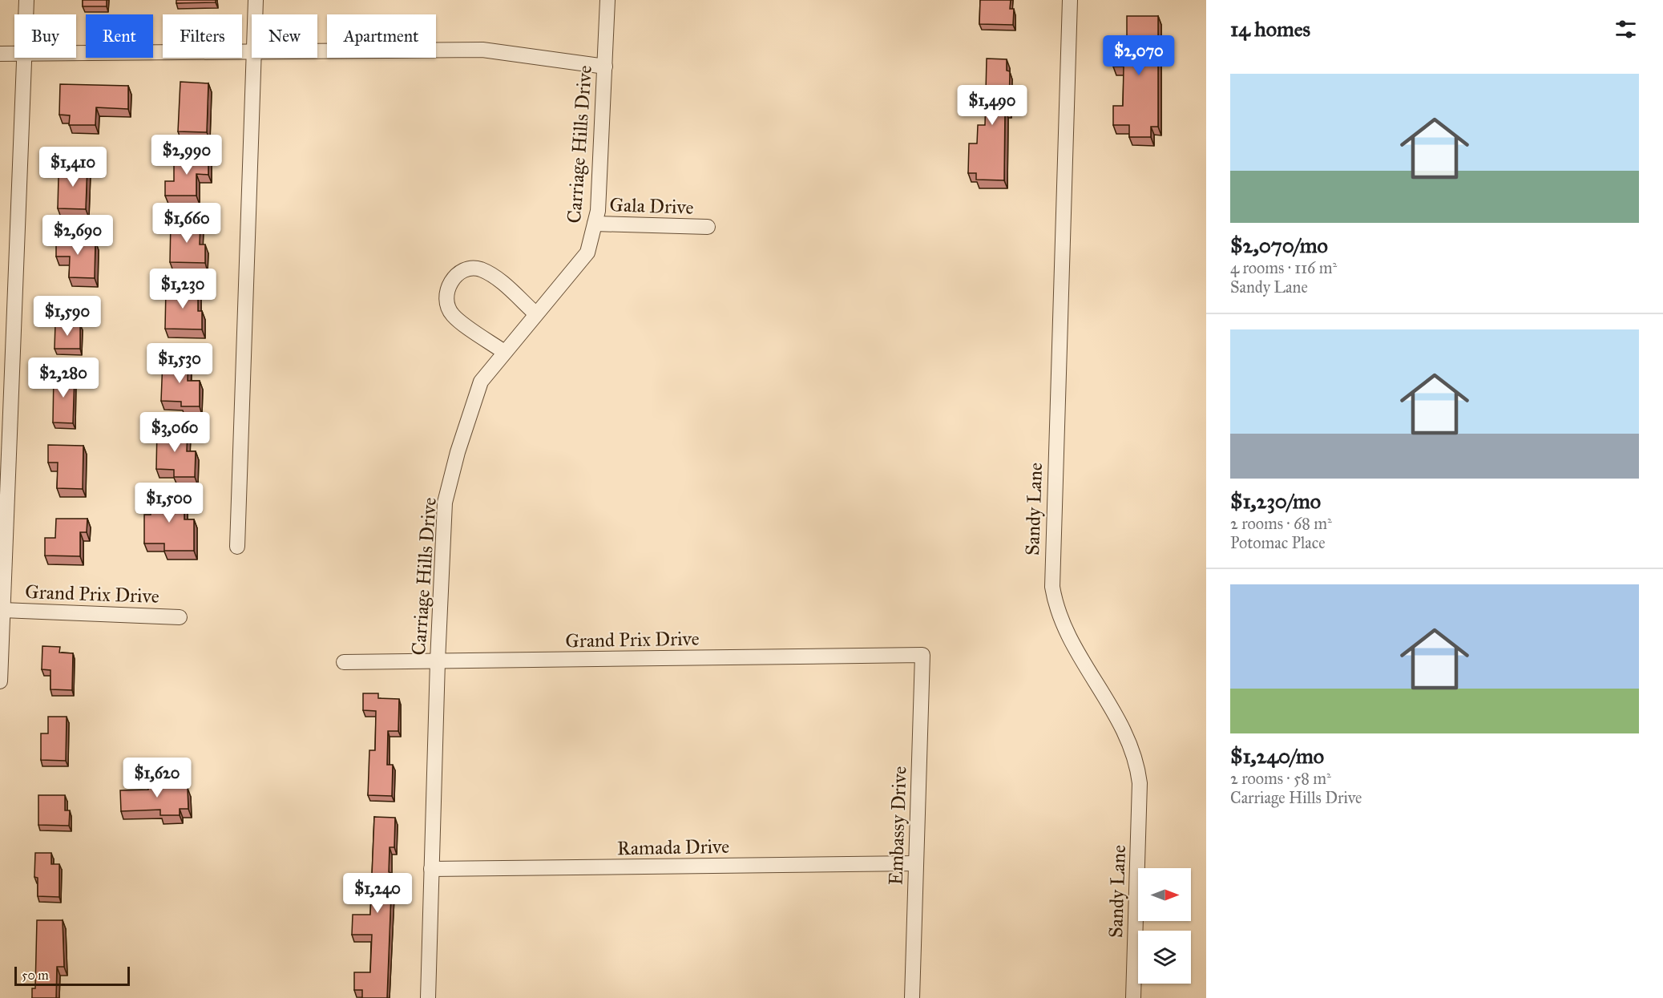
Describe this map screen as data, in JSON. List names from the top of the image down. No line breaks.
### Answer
{"streets":{"street":["Carriage Hills Drive","Gala Drive","Sandy Lane","Grand Prix Drive","Embassy Drive","Ramada Drive"]},"crossings":[["Carriage Hills Drive","Gala Drive"],["Carriage Hills Drive","Grand Prix Drive"],["Carriage Hills Drive","Ramada Drive"],["Grand Prix Drive","Embassy Drive"],["Embassy Drive","Ramada Drive"]],"scale_bar":"50 m","north":"right","page":{"heading":"14 homes","chip":["Buy","Rent","Filters","New","Apartment"],"price":["$2,070","$1,490","$2,990","$1,410","$1,660","$2,690","$1,230","$1,590","$1,530","$2,280","$3,060","$1,500","$1,620","$1,240"],"list":[{"name":"$2,070/mo","note":"4 rooms · 116 m² · Sandy Lane"},{"name":"$1,230/mo","note":"2 rooms · 68 m² · Potomac Place"},{"name":"$1,240/mo","note":"2 rooms · 58 m² · Carriage Hills Drive"}],"scale":"50 m"}}
